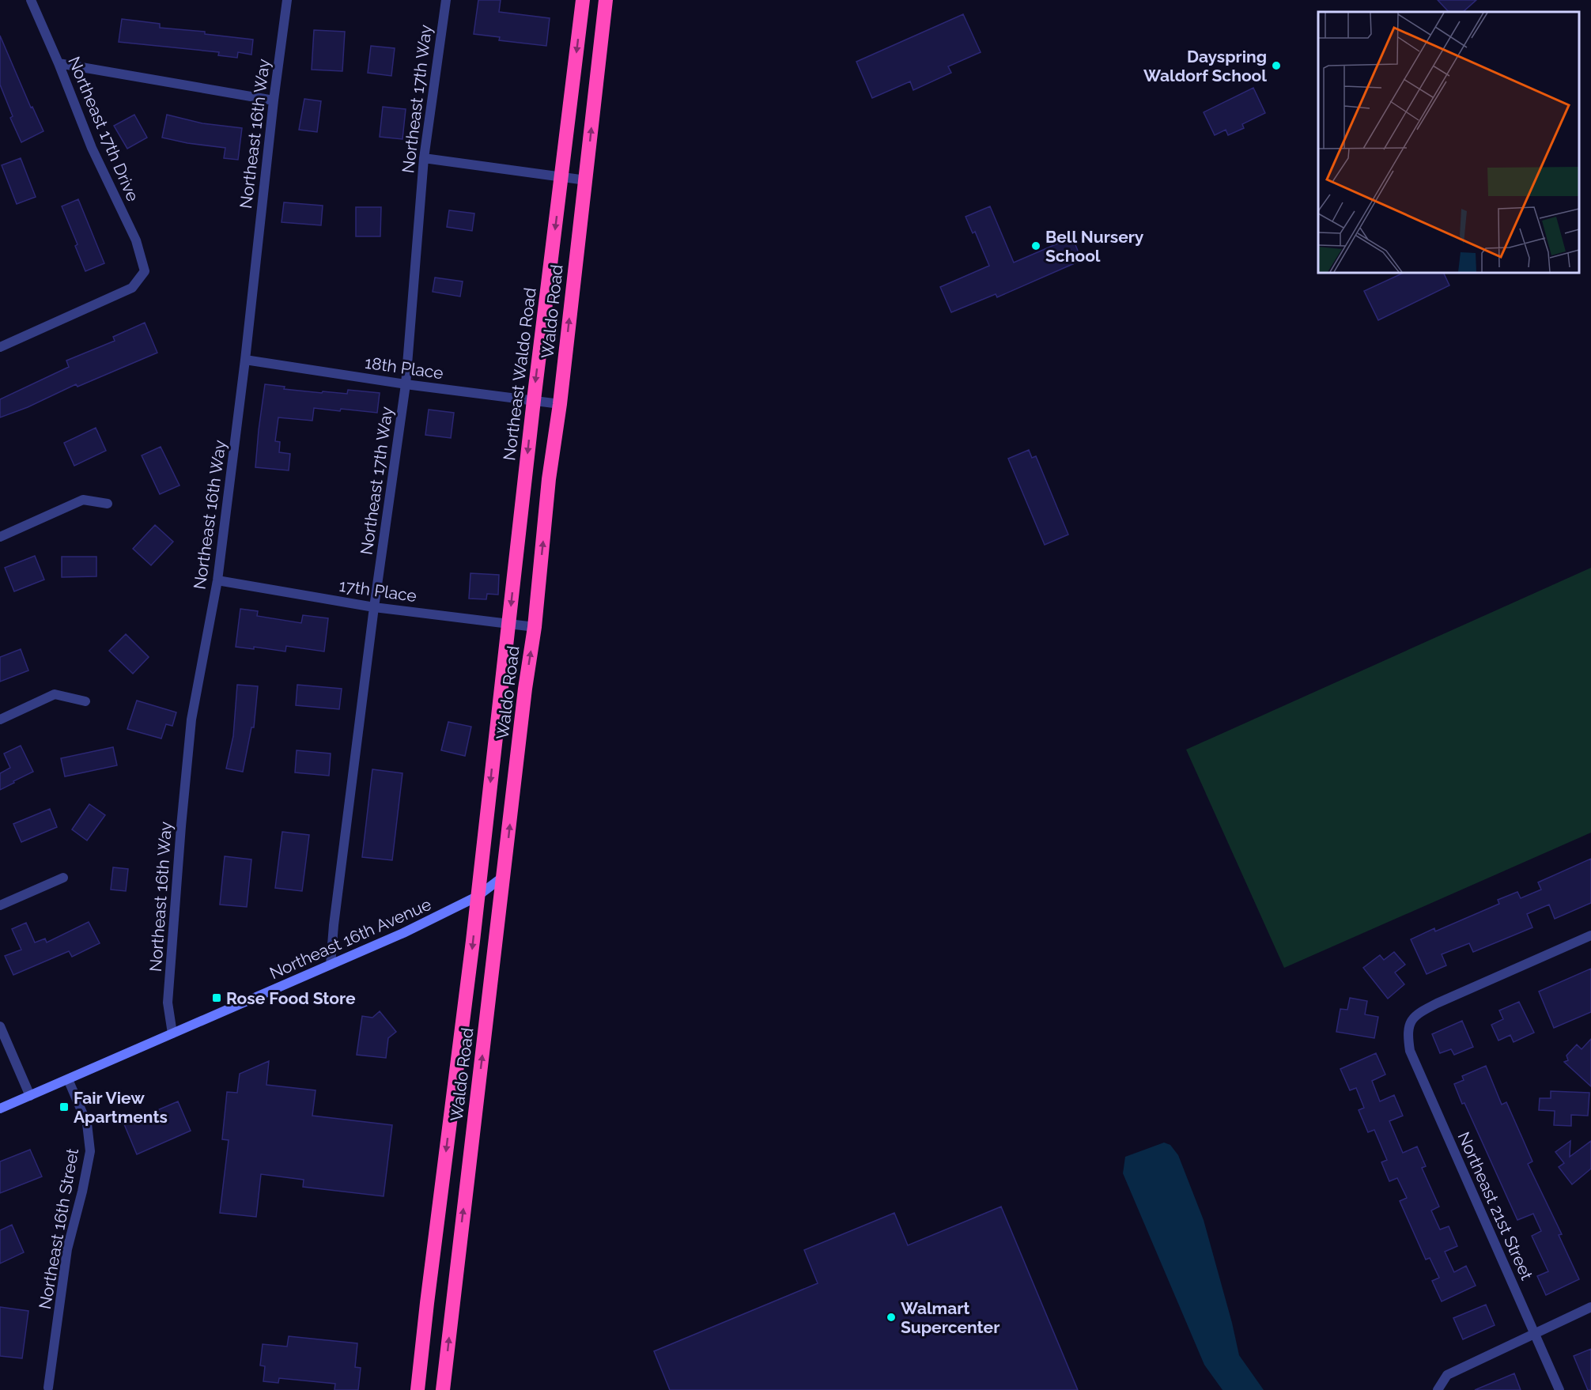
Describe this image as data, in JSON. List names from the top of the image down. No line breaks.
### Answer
{"streets":{"highway":["Waldo Road","Northeast Waldo Road"],"street":["Northeast 17th Way","Northeast 17th Drive","Northeast 16th Way","18th Place","17th Place","Northeast 16th Avenue","Northeast 21st Street","Northeast 16th Street"]},"crossings":[["Northeast 17th Way","18th Place"],["Northeast 17th Way","17th Place"],["Northeast 17th Way","Northeast 16th Avenue"],["Northeast 16th Way","18th Place"],["Northeast 16th Way","17th Place"],["Northeast 16th Way","Northeast 16th Avenue"],["Waldo Road","18th Place"],["Waldo Road","Northeast Waldo Road"],["Waldo Road","17th Place"],["Waldo Road","Northeast 16th Avenue"],["18th Place","Northeast Waldo Road"],["Northeast Waldo Road","17th Place"],["Northeast 16th Avenue","Northeast 16th Street"]],"one_way":["Northeast Waldo Road"],"places":{"other":["Dayspring Waldorf School","Bell Nursery School","Walmart Supercenter"],"transit":["Rose Food Store","Fair View Apartments"]}}
